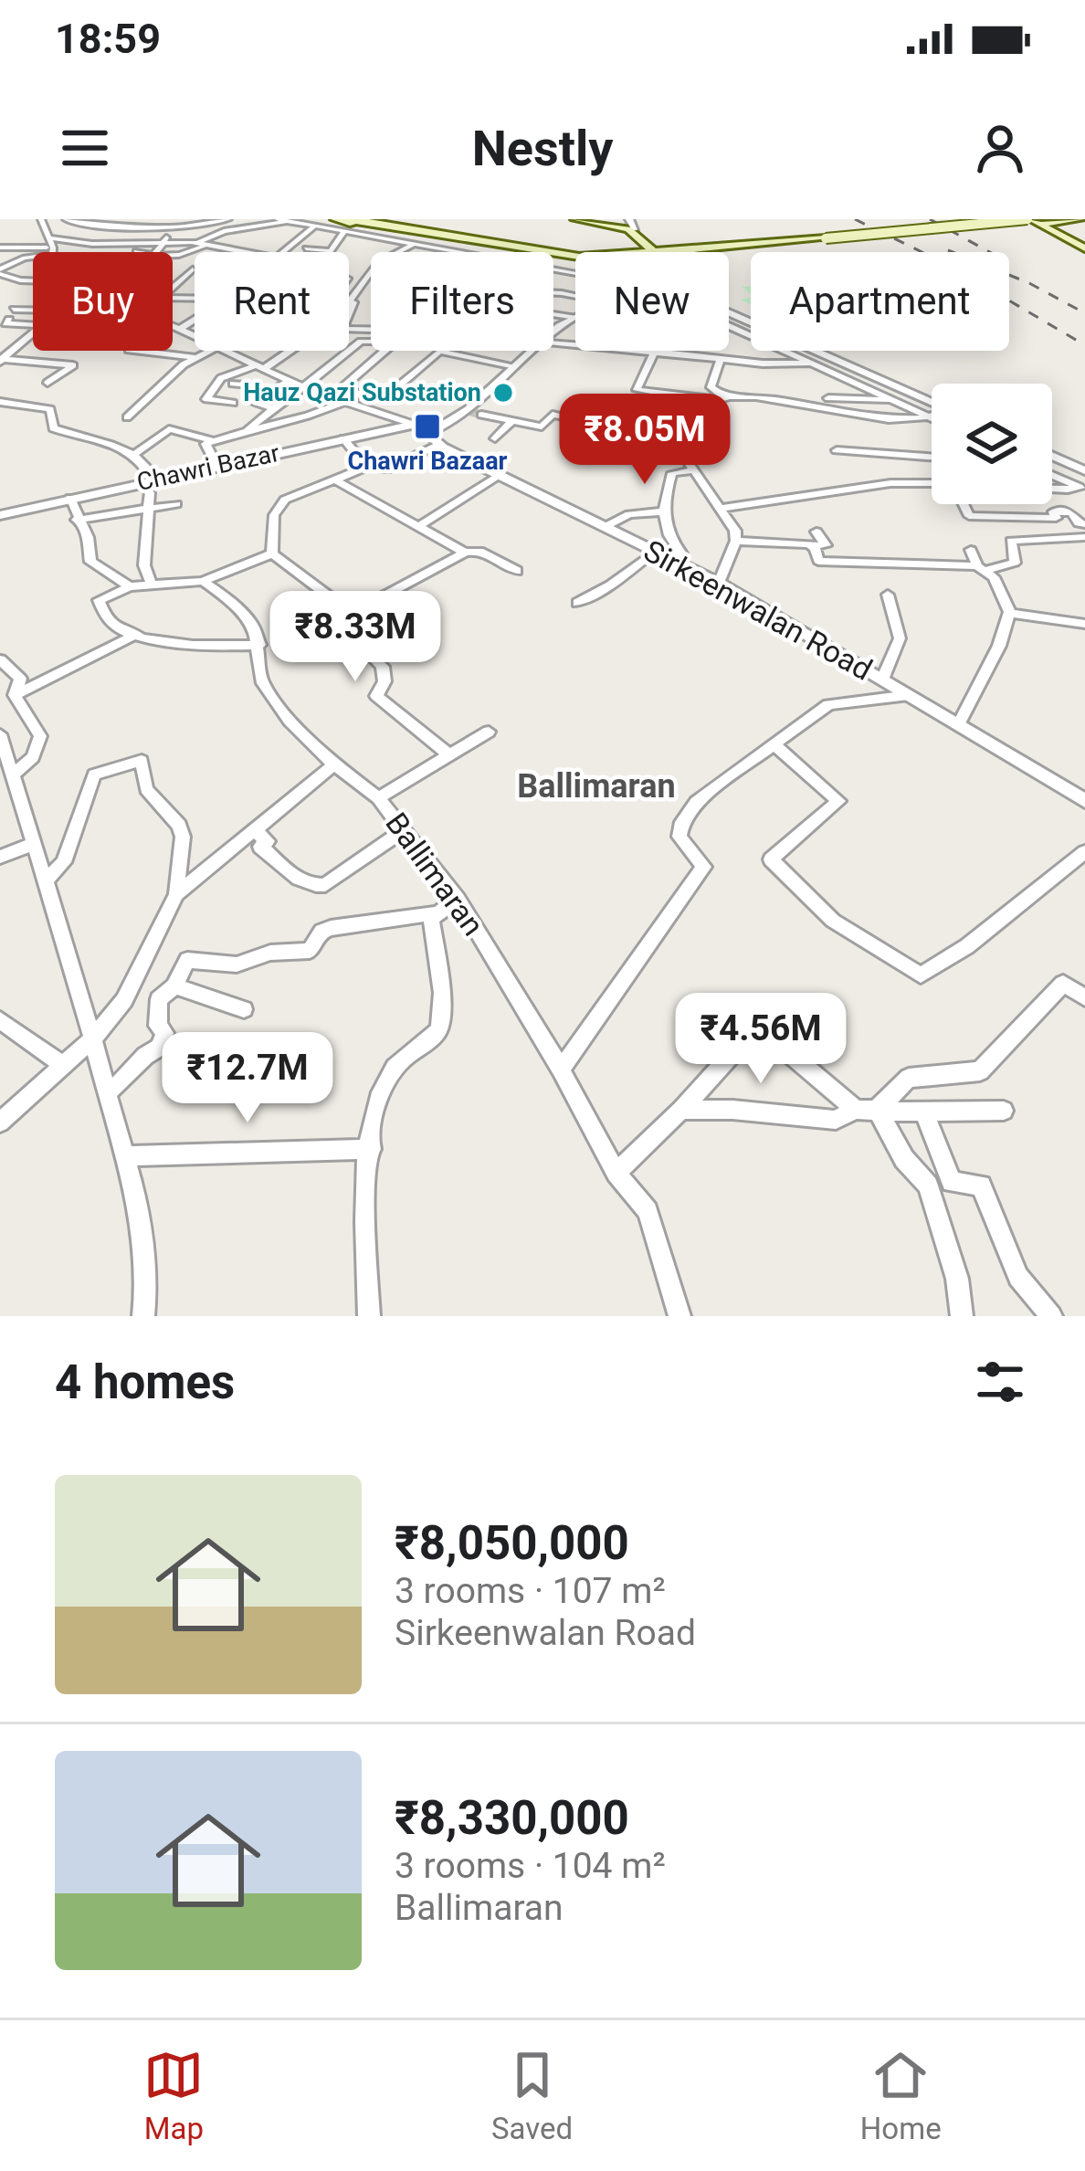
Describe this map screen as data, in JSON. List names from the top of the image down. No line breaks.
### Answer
{"streets":{"street":["Chawri Bazar","Sirkeenwalan Road","Ballimaran"]},"crossings":[["Chawri Bazar","Sirkeenwalan Road"]],"districts":["Ballimaran"],"places":{"other":["Hauz Qazi Substation"],"transit":["Chawri Bazaar"]},"page":{"status":"18:59","header":"Nestly","chip":["Buy","Rent","Filters","New","Apartment"],"price":["₹8.05M","₹8.33M","₹4.56M","₹12.7M"],"heading":"4 homes","list":[{"name":"₹8,050,000","note":"3 rooms · 107 m² · Sirkeenwalan Road"},{"name":"₹8,330,000","note":"3 rooms · 104 m² · Ballimaran"}],"tabs":["Map","Saved","Home"]}}
